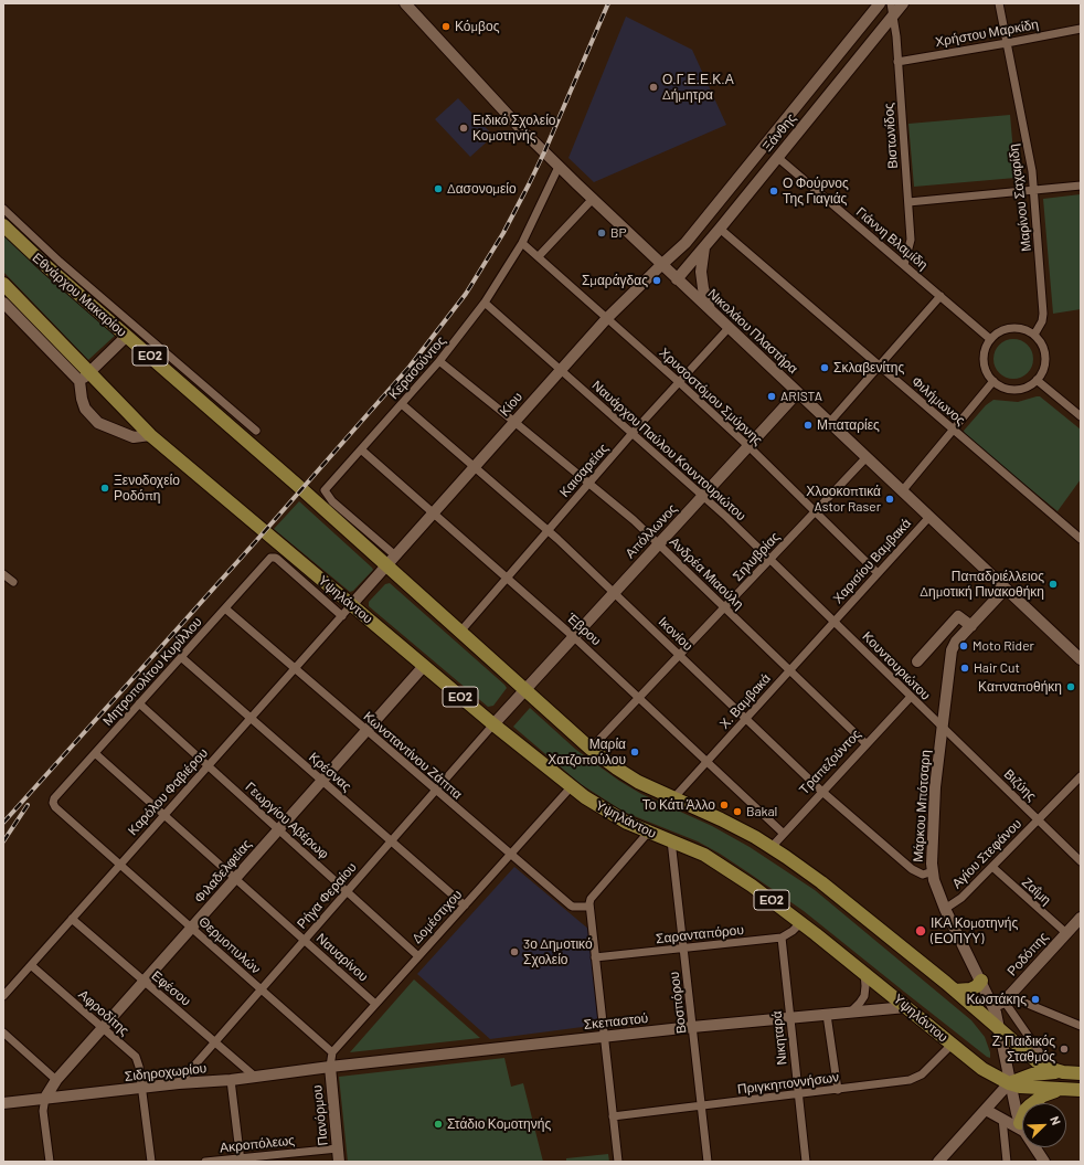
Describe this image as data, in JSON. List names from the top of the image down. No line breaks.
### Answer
{"streets":{"main road":["Εθνάρχου Μακαρίου","ΕΟ2","Υψηλάντου"],"street":["Χρήστου Μαρκίδη","Ξάνθης","Βιστωνίδος","Μαρίνου Σαχαρίδη","Γιάννη Βλαμίδη","Νικολάου Πλαστήρα","Κερασούντος","Χρυσοστόμου Σμύρνης","Φιλήμωνος","Κίου","Ναυάρχου Παύλου Κουντουριώτου","Καισαρείας","Απόλλωνος","Σηλυβρίας","Χαρισίου Βαμβακά","Ανδρέα Μιαούλη","Έβρου","Ικονίου","Κουντουριώτου","Μητροπολίτου Κυρίλλου","Χ. Βαμβακά","Κωνσταντίνου Ζάππα","Τραπεζούντος","Κρέσνας","Βιζύης","Καρόλου Φαβιέρου","Μάρκου Μπότσαρη","Γεωργίου Αβέρωφ","Αγίου Στεφάνου","Φιλαδελφείας","Ζαΐμη","Ρήγα Φεραίου","Δομέστιχου","Σαρανταπόρου","Θερμοπυλών","Ροδόπης","Ναυαρίνου","Εφέσου","Βοσπόρου","Αφροδίτης","Σκεπαστού","Νικηταρά","Σιδηροχωρίου","Πριγκηποννήσων","Πανόρμου","Ακροπόλεως"]},"crossings":[["Χρήστου Μαρκίδη","Βιστωνίδος"],["Χρήστου Μαρκίδη","Μαρίνου Σαχαρίδη"],["Ξάνθης","Βιστωνίδος"],["Ξάνθης","Γιάννη Βλαμίδη"],["Ξάνθης","Νικολάου Πλαστήρα"],["Ξάνθης","Φιλήμωνος"],["Ξάνθης","Κίου"],["Βιστωνίδος","Γιάννη Βλαμίδη"],["Μαρίνου Σαχαρίδη","Γιάννη Βλαμίδη"],["Εθνάρχου Μακαρίου","ΕΟ2"],["Εθνάρχου Μακαρίου","Κερασούντος"],["Εθνάρχου Μακαρίου","Κίου"],["Νικολάου Πλαστήρα","Κερασούντος"],["Νικολάου Πλαστήρα","Κίου"],["Νικολάου Πλαστήρα","Καισαρείας"],["Νικολάου Πλαστήρα","Απόλλωνος"],["Νικολάου Πλαστήρα","Σηλυβρίας"],["Νικολάου Πλαστήρα","Χαρισίου Βαμβακά"],["Νικολάου Πλαστήρα","Μάρκου Μπότσαρη"],["ΕΟ2","Κερασούντος"],["ΕΟ2","Κίου"],["ΕΟ2","Καισαρείας"],["ΕΟ2","Απόλλωνος"],["ΕΟ2","Σηλυβρίας"],["ΕΟ2","Υψηλάντου"],["ΕΟ2","Χ. Βαμβακά"],["ΕΟ2","Τραπεζούντος"],["ΕΟ2","Μάρκου Μπότσαρη"],["Κερασούντος","Χρυσοστόμου Σμύρνης"],["Κερασούντος","Κίου"],["Κερασούντος","Ναυάρχου Παύλου Κουντουριώτου"],["Κερασούντος","Ανδρέα Μιαούλη"],["Κερασούντος","Έβρου"],["Κερασούντος","Ικονίου"],["Χρυσοστόμου Σμύρνης","Κίου"],["Χρυσοστόμου Σμύρνης","Καισαρείας"],["Χρυσοστόμου Σμύρνης","Απόλλωνος"],["Χρυσοστόμου Σμύρνης","Σηλυβρίας"],["Χρυσοστόμου Σμύρνης","Χαρισίου Βαμβακά"],["Κίου","Ναυάρχου Παύλου Κουντουριώτου"],["Κίου","Ανδρέα Μιαούλη"],["Κίου","Υψηλάντου"],["Κίου","Έβρου"],["Κίου","Ικονίου"],["Κίου","Καρόλου Φαβιέρου"],["Ναυάρχου Παύλου Κουντουριώτου","Καισαρείας"],["Ναυάρχου Παύλου Κουντουριώτου","Απόλλωνος"],["Ναυάρχου Παύλου Κουντουριώτου","Σηλυβρίας"],["Ναυάρχου Παύλου Κουντουριώτου","Χαρισίου Βαμβακά"],["Ναυάρχου Παύλου Κουντουριώτου","Κουντουριώτου"],["Ναυάρχου Παύλου Κουντουριώτου","Χ. Βαμβακά"],["Καισαρείας","Ανδρέα Μιαούλη"],["Καισαρείας","Έβρου"],["Καισαρείας","Ικονίου"],["Απόλλωνος","Ανδρέα Μιαούλη"],["Απόλλωνος","Υψηλάντου"],["Απόλλωνος","Έβρου"],["Απόλλωνος","Ικονίου"],["Απόλλωνος","Ρήγα Φεραίου"],["Σηλυβρίας","Ανδρέα Μιαούλη"],["Σηλυβρίας","Έβρου"],["Σηλυβρίας","Ικονίου"],["Χαρισίου Βαμβακά","Κουντουριώτου"],["Χαρισίου Βαμβακά","Χ. Βαμβακά"],["Ανδρέα Μιαούλη","Χ. Βαμβακά"],["Ανδρέα Μιαούλη","Τραπεζούντος"],["Υψηλάντου","Καρόλου Φαβιέρου"],["Υψηλάντου","Μάρκου Μπότσαρη"],["Υψηλάντου","Φιλαδελφείας"],["Υψηλάντου","Ρήγα Φεραίου"],["Υψηλάντου","Δομέστιχου"],["Υψηλάντου","Βοσπόρου"],["Υψηλάντου","Σκεπαστού"],["Υψηλάντου","Πριγκηποννήσων"],["Έβρου","Χ. Βαμβακά"],["Έβρου","Τραπεζούντος"],["Ικονίου","Χ. Βαμβακά"],["Ικονίου","Τραπεζούντος"],["Ικονίου","Μάρκου Μπότσαρη"],["Κουντουριώτου","Χ. Βαμβακά"],["Κουντουριώτου","Τραπεζούντος"],["Κουντουριώτου","Βιζύης"],["Κουντουριώτου","Μάρκου Μπότσαρη"],["Μητροπολίτου Κυρίλλου","Κωνσταντίνου Ζάππα"],["Μητροπολίτου Κυρίλλου","Κρέσνας"],["Μητροπολίτου Κυρίλλου","Καρόλου Φαβιέρου"],["Μητροπολίτου Κυρίλλου","Γεωργίου Αβέρωφ"],["Μητροπολίτου Κυρίλλου","Θερμοπυλών"],["Μητροπολίτου Κυρίλλου","Ναυαρίνου"],["Κωνσταντίνου Ζάππα","Καρόλου Φαβιέρου"],["Κωνσταντίνου Ζάππα","Φιλαδελφείας"],["Κωνσταντίνου Ζάππα","Ρήγα Φεραίου"],["Κωνσταντίνου Ζάππα","Δομέστιχου"],["Κρέσνας","Καρόλου Φαβιέρου"],["Κρέσνας","Φιλαδελφείας"],["Κρέσνας","Ρήγα Φεραίου"],["Κρέσνας","Δομέστιχου"],["Βιζύης","Μάρκου Μπότσαρη"],["Βιζύης","Αγίου Στεφάνου"],["Καρόλου Φαβιέρου","Γεωργίου Αβέρωφ"],["Καρόλου Φαβιέρου","Θερμοπυλών"],["Καρόλου Φαβιέρου","Ναυαρίνου"],["Καρόλου Φαβιέρου","Εφέσου"],["Καρόλου Φαβιέρου","Αφροδίτης"],["Μάρκου Μπότσαρη","Αγίου Στεφάνου"],["Μάρκου Μπότσαρη","Ροδόπης"],["Γεωργίου Αβέρωφ","Φιλαδελφείας"],["Γεωργίου Αβέρωφ","Ρήγα Φεραίου"],["Γεωργίου Αβέρωφ","Δομέστιχου"],["Αγίου Στεφάνου","Ζαΐμη"],["Φιλαδελφείας","Θερμοπυλών"],["Φιλαδελφείας","Ναυαρίνου"],["Φιλαδελφείας","Εφέσου"],["Φιλαδελφείας","Αφροδίτης"],["Φιλαδελφείας","Σιδηροχωρίου"],["Ζαΐμη","Ροδόπης"],["Ρήγα Φεραίου","Θερμοπυλών"],["Ρήγα Φεραίου","Ναυαρίνου"],["Ρήγα Φεραίου","Εφέσου"],["Ρήγα Φεραίου","Σιδηροχωρίου"],["Δομέστιχου","Θερμοπυλών"],["Δομέστιχου","Ναυαρίνου"],["Σαρανταπόρου","Βοσπόρου"],["Σαρανταπόρου","Νικηταρά"],["Εφέσου","Σιδηροχωρίου"],["Βοσπόρου","Σκεπαστού"],["Βοσπόρου","Πριγκηποννήσων"],["Αφροδίτης","Σιδηροχωρίου"],["Σκεπαστού","Νικηταρά"],["Σκεπαστού","Σιδηροχωρίου"],["Σκεπαστού","Πανόρμου"],["Νικηταρά","Πριγκηποννήσων"],["Σιδηροχωρίου","Πανόρμου"],["Πανόρμου","Ακροπόλεως"]],"places":["Κόμβος","Ο.Γ.Ε.Ε.Κ.Α Δήμητρα","Ειδικό Σχολείο Κομοτηνής","Δασονομείο","Ο Φούρνος Της Γιαγιάς","BP","Σμαράγδας","Σκλαβενίτης","ARISTA","Μπαταρίες","Ξενοδοχείο Ροδόπη","Χλοοκοπτικά Astor Raser","Παπαδριέλλειος Δημοτική Πινακοθήκη","Moto Rider","Hair Cut","Καπναποθήκη","Μαρία Χατζοπούλου","Το Κάτι Άλλο","Bakal","ΙΚΑ Κομοτηνής (ΕΟΠΥΥ)","3ο Δημοτικό Σχολείο","Κωστάκης","Ζ' Παιδικός Σταθμός","Στάδιο Κομοτηνής"],"north":"top right"}
